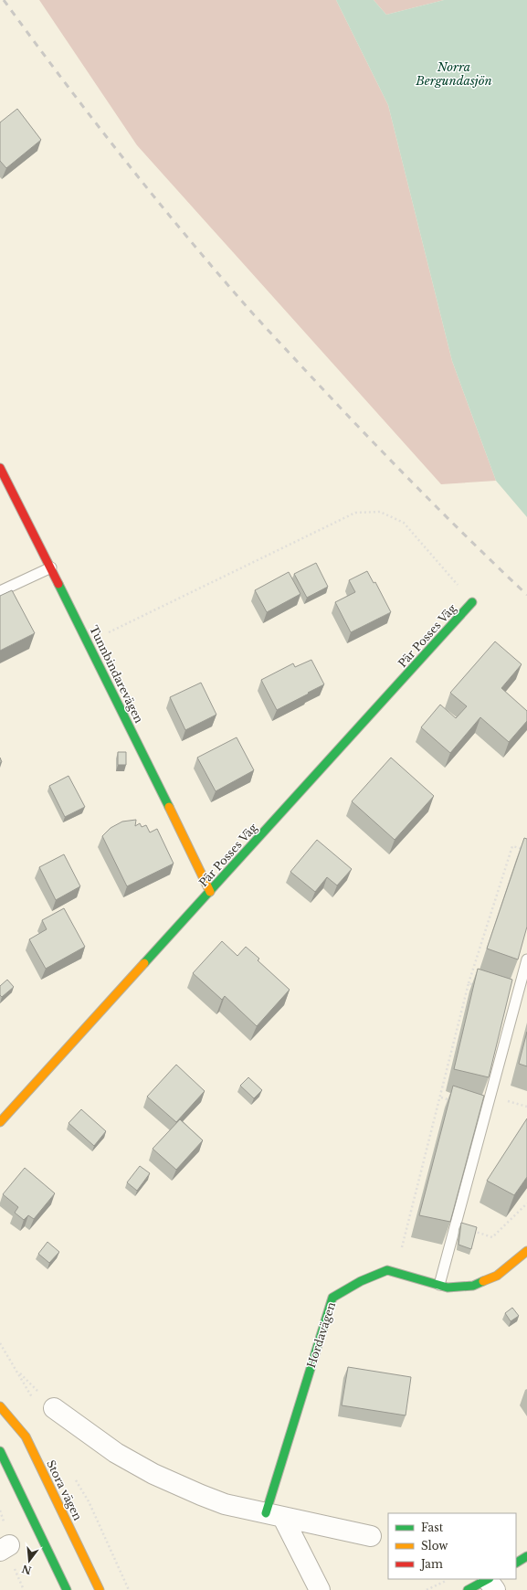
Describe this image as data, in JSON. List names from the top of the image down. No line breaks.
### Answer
{"streets":{"street":["Pär Posses Väg","Tunnbindarevägen","Hordavägen","Stora vägen"]},"crossings":[["Pär Posses Väg","Tunnbindarevägen"]],"water":["Norra Bergundasjön"],"legend":["Fast","Slow","Jam"],"north":"bottom"}
